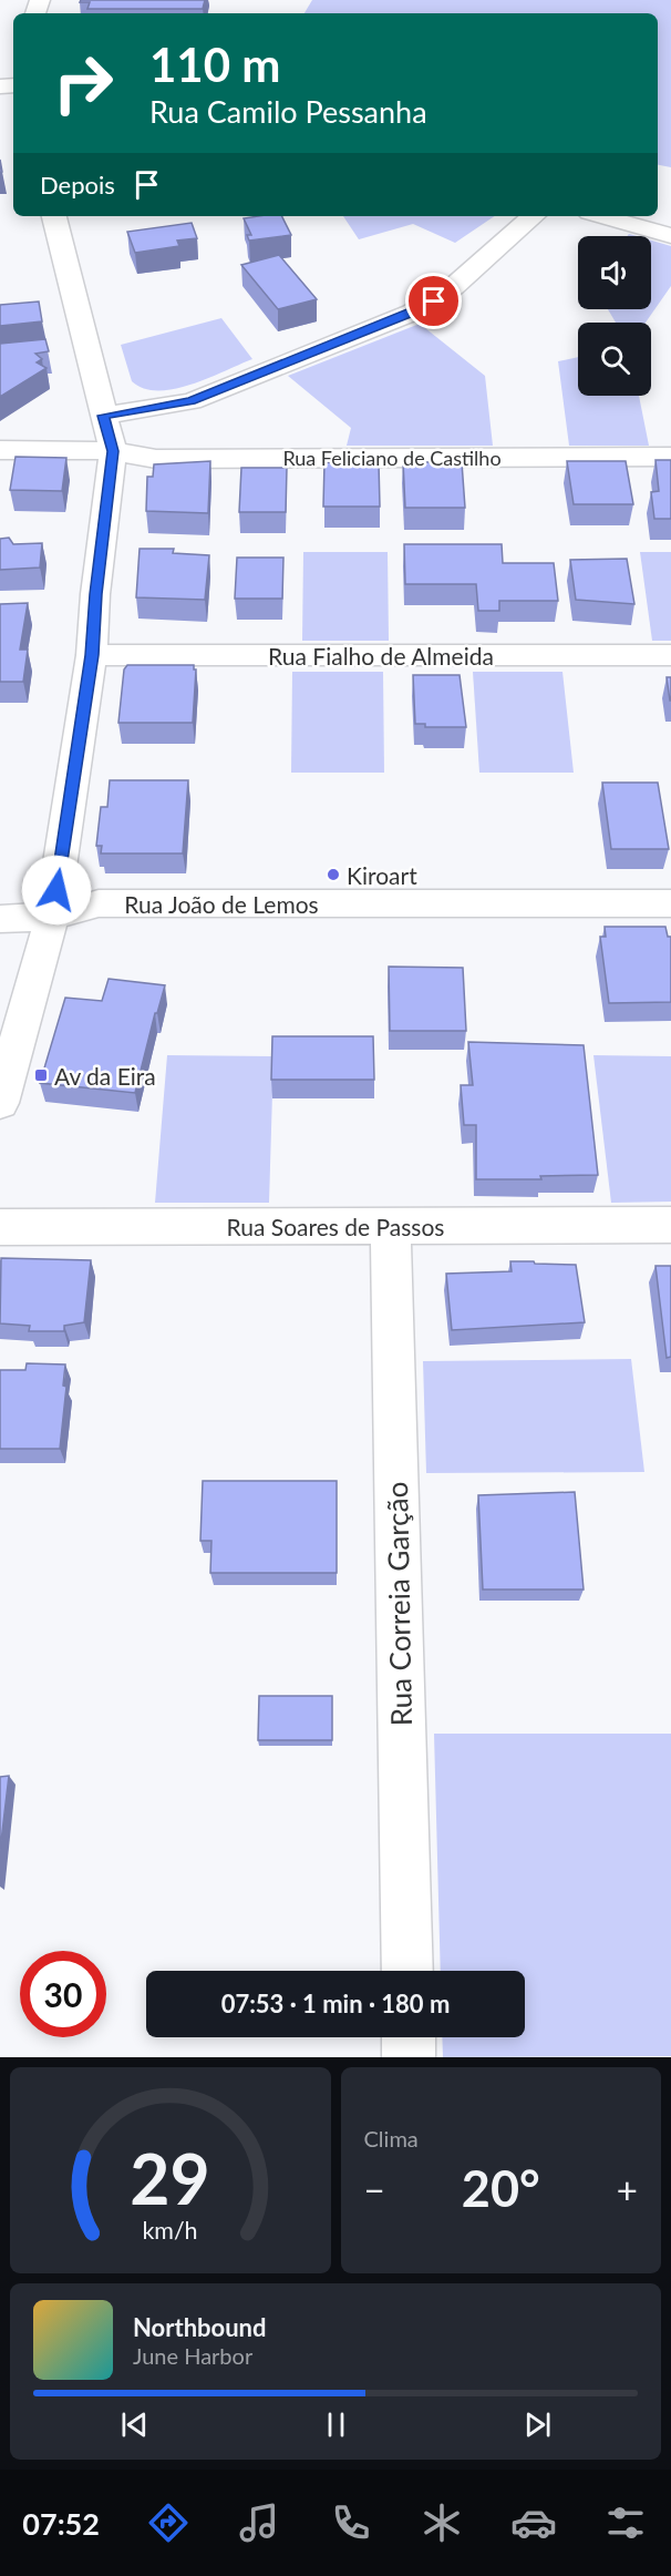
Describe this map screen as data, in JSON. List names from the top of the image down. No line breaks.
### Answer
{"streets":{"street":["Rua Feliciano de Castilho","Rua Fialho de Almeida","Rua João de Lemos","Rua Soares de Passos","Rua Correia Garção"]},"crossings":[["Rua Soares de Passos","Rua Correia Garção"]],"places":{"other":["Kiroart"],"transit":["Av da Eira"]},"page":{"turn":["110 m","Rua Camilo Pessanha"],"then":"Depois","limit":"30","trip":"07:53 · 1 min · 180 m","tile":"Clima","heat":["−","20°","+"],"song":["Northbound","June Harbor"],"tabs":"07:52","gauge":["29","km/h"]}}
